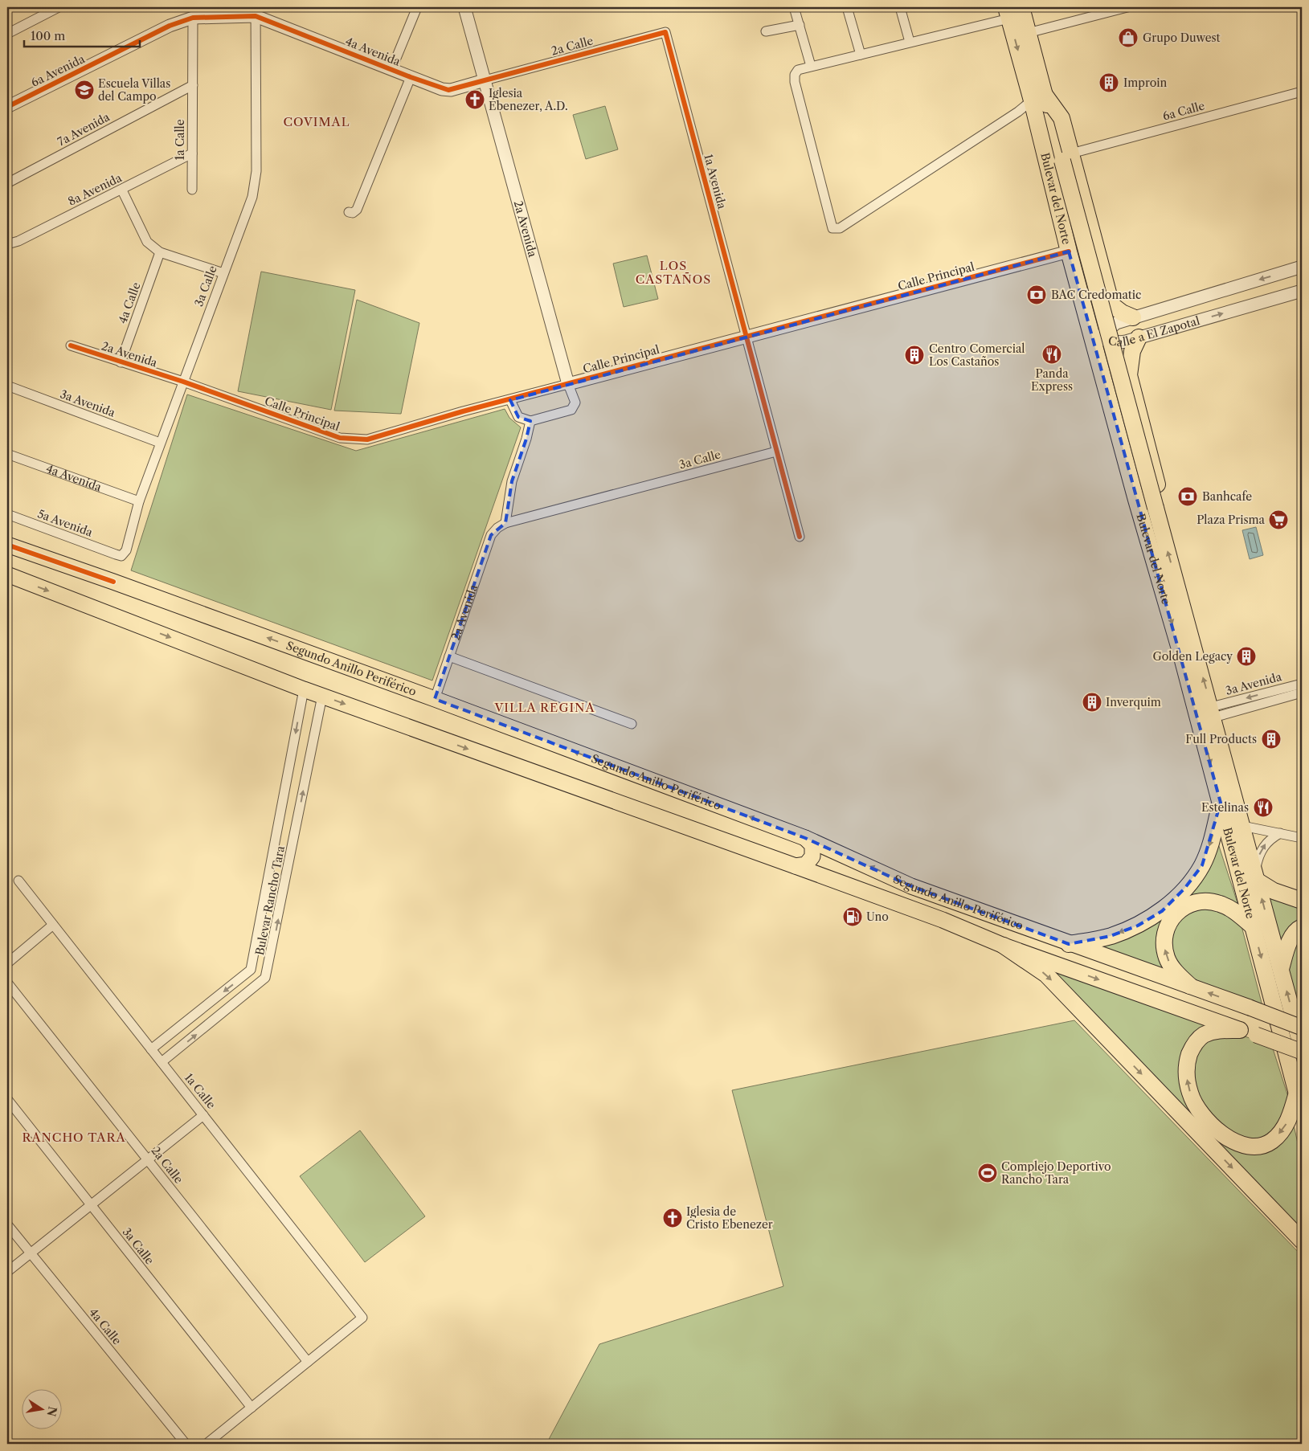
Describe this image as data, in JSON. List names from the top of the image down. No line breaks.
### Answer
{"streets":{"highway":["Bulevar del Norte"],"main road":["Segundo Anillo Periférico"],"street":["2a Calle","4a Avenida","6a Avenida","6a Calle","7a Avenida","1a Calle","1a Avenida","8a Avenida","2a Avenida","Calle Principal","3a Calle","4a Calle","Calle a El Zapotal","3a Avenida","5a Avenida","Bulevar Rancho Tara"]},"crossings":[["2a Calle","4a Avenida"],["2a Calle","1a Calle"],["2a Calle","1a Avenida"],["2a Calle","2a Avenida"],["4a Avenida","6a Avenida"],["4a Avenida","2a Avenida"],["4a Avenida","3a Calle"],["6a Avenida","1a Calle"],["6a Avenida","3a Calle"],["6a Calle","Bulevar del Norte"],["7a Avenida","1a Calle"],["1a Calle","8a Avenida"],["1a Calle","Bulevar Rancho Tara"],["1a Avenida","Calle Principal"],["1a Avenida","3a Calle"],["Bulevar del Norte","Calle Principal"],["Bulevar del Norte","3a Avenida"],["2a Avenida","Calle Principal"],["2a Avenida","3a Calle"],["2a Avenida","4a Calle"],["2a Avenida","Segundo Anillo Periférico"],["Calle Principal","3a Calle"],["3a Calle","3a Avenida"],["3a Calle","5a Avenida"],["Segundo Anillo Periférico","Bulevar Rancho Tara"]],"districts":["COVIMAL","LOS CASTAÑOS","VILLA REGINA","RANCHO TARA"],"places":{"shop":["Grupo Duwest"],"building":["Improin","Centro Comercial Los Castaños","Golden Legacy","Inverquim","Full Products"],"school or university":["Escuela Villas del Campo"],"church":["Iglesia Ebenezer, A.D.","Iglesia de Cristo Ebenezer"],"bank":["BAC Credomatic","Banhcafe"],"restaurant":["Panda Express","Estelinas"],"supermarket":["Plaza Prisma"],"fuel station":["Uno"],"sports":["Complejo Deportivo Rancho Tara"]},"scale_bar":"100 m","north":"right"}
